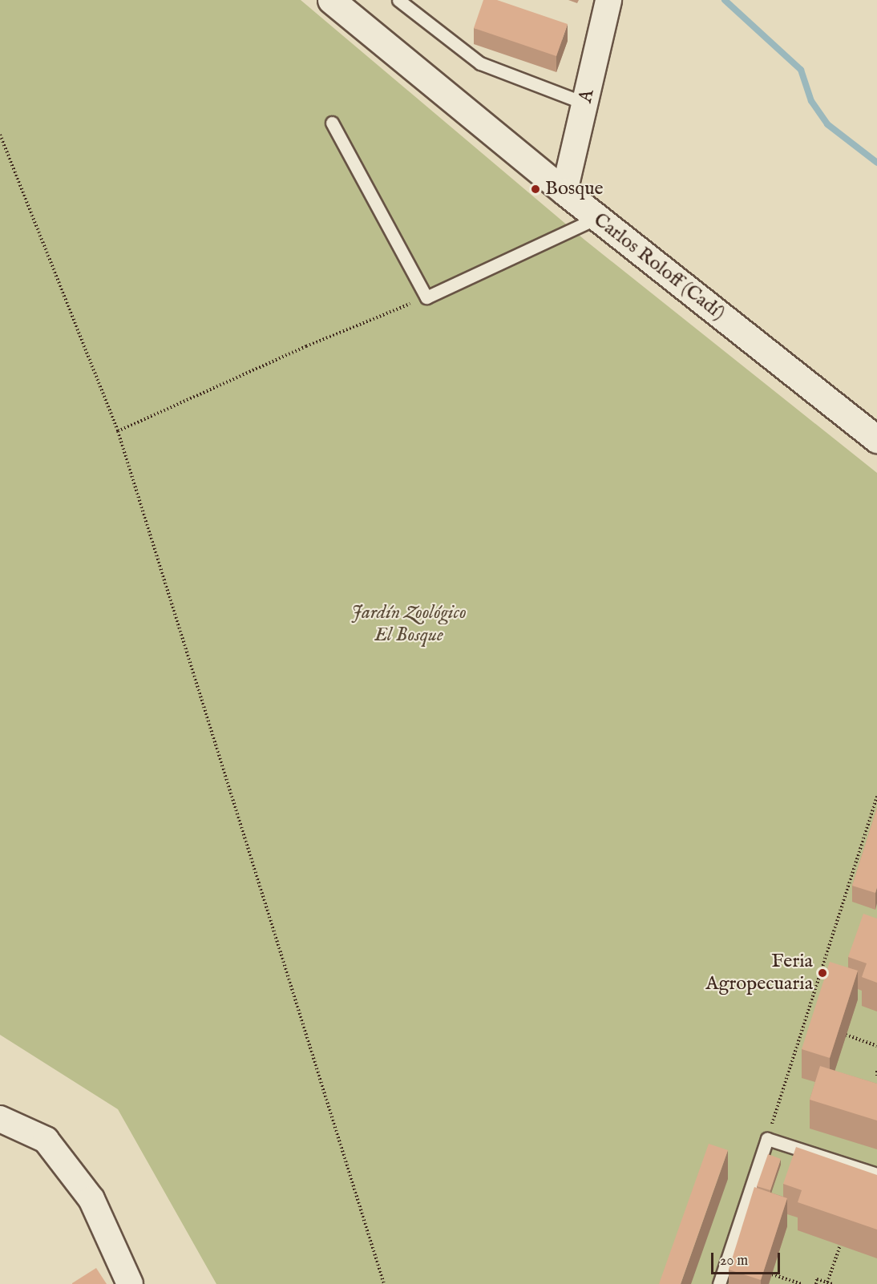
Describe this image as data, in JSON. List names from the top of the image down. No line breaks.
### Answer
{"streets":{"street":["A","Carlos Roloff (Cadí)"]},"crossings":[["A","Carlos Roloff (Cadí)"]],"parks":["Jardín Zoológico El Bosque"],"places":["Bosque","Feria Agropecuaria"],"scale_bar":"20 m"}
